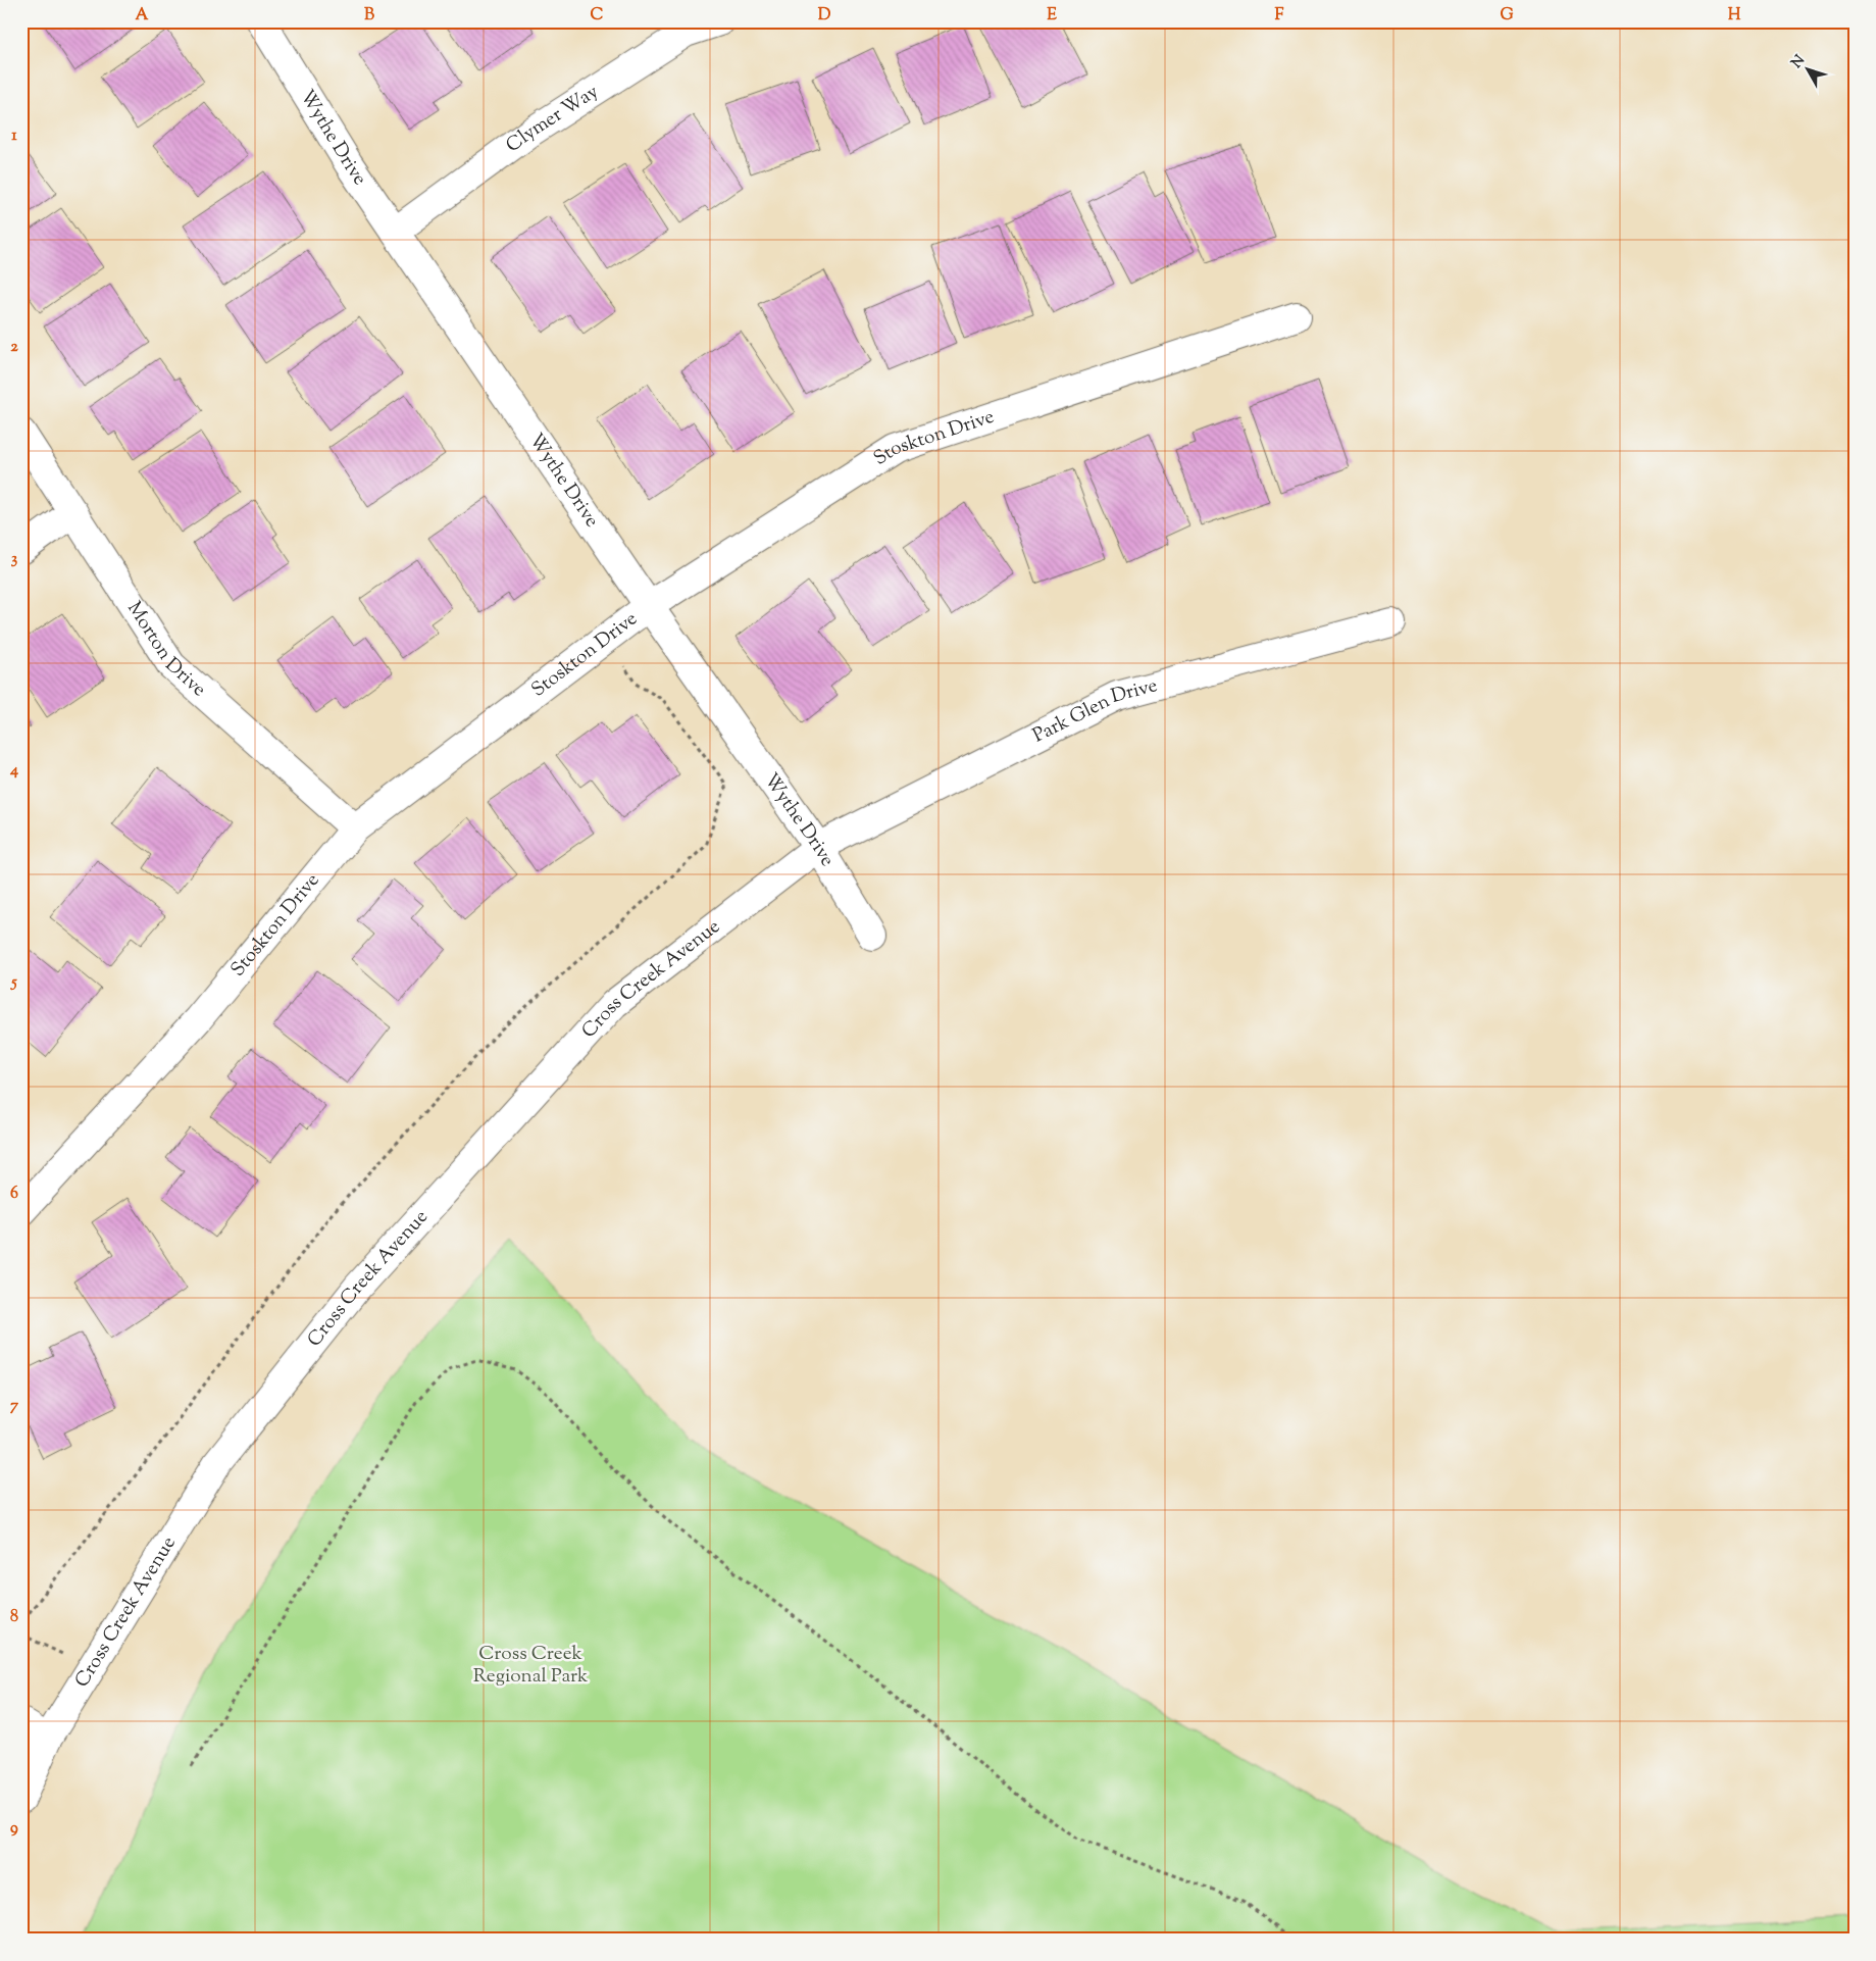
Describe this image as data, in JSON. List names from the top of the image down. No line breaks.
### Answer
{"streets":{"street":["Clymer Way","Wythe Drive","Stoskton Drive","Morton Drive","Park Glen Drive","Cross Creek Avenue"]},"crossings":[["Clymer Way","Wythe Drive"],["Wythe Drive","Stoskton Drive"],["Wythe Drive","Park Glen Drive"],["Wythe Drive","Cross Creek Avenue"],["Stoskton Drive","Morton Drive"],["Park Glen Drive","Cross Creek Avenue"]],"parks":["Cross Creek Regional Park"],"north":"top left","grid":{"columns":["A","B","C","D","E","F","G","H"],"rows":["1","2","3","4","5","6","7","8","9"]}}
